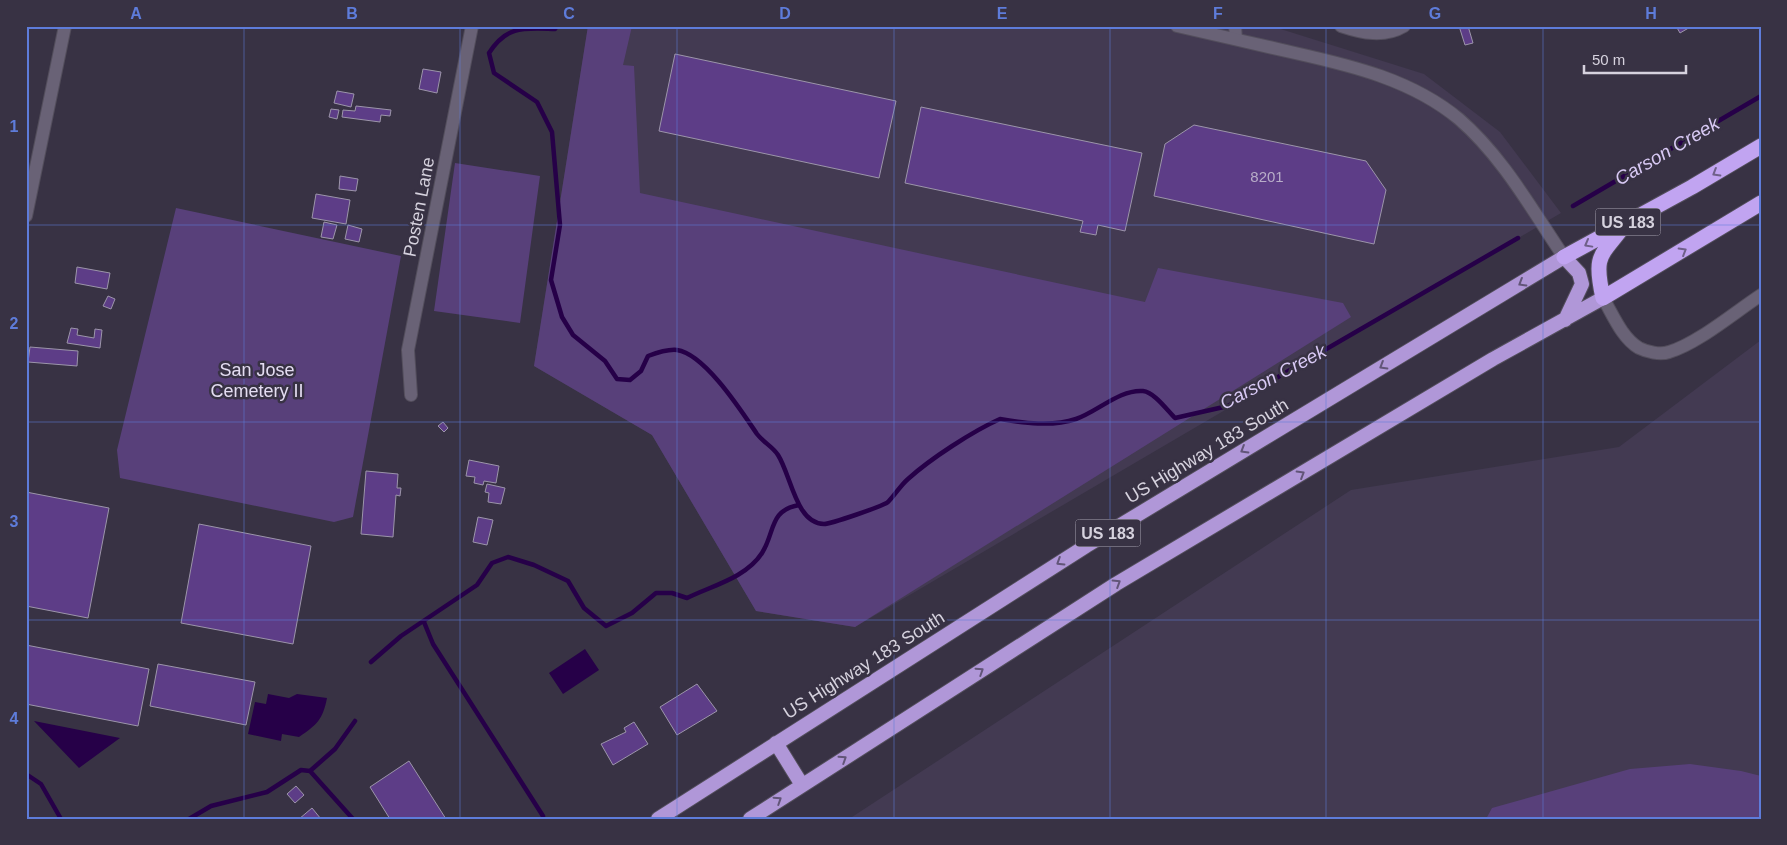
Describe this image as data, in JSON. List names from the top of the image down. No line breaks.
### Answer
{"streets":{"highway":["US 183","US Highway 183 South"],"street":["Posten Lane"]},"water":["Carson Creek"],"parks":["San Jose Cemetery II"],"house_numbers":["8201"],"scale_bar":"50 m","grid":{"columns":["A","B","C","D","E","F","G","H"],"rows":["1","2","3","4"]}}
